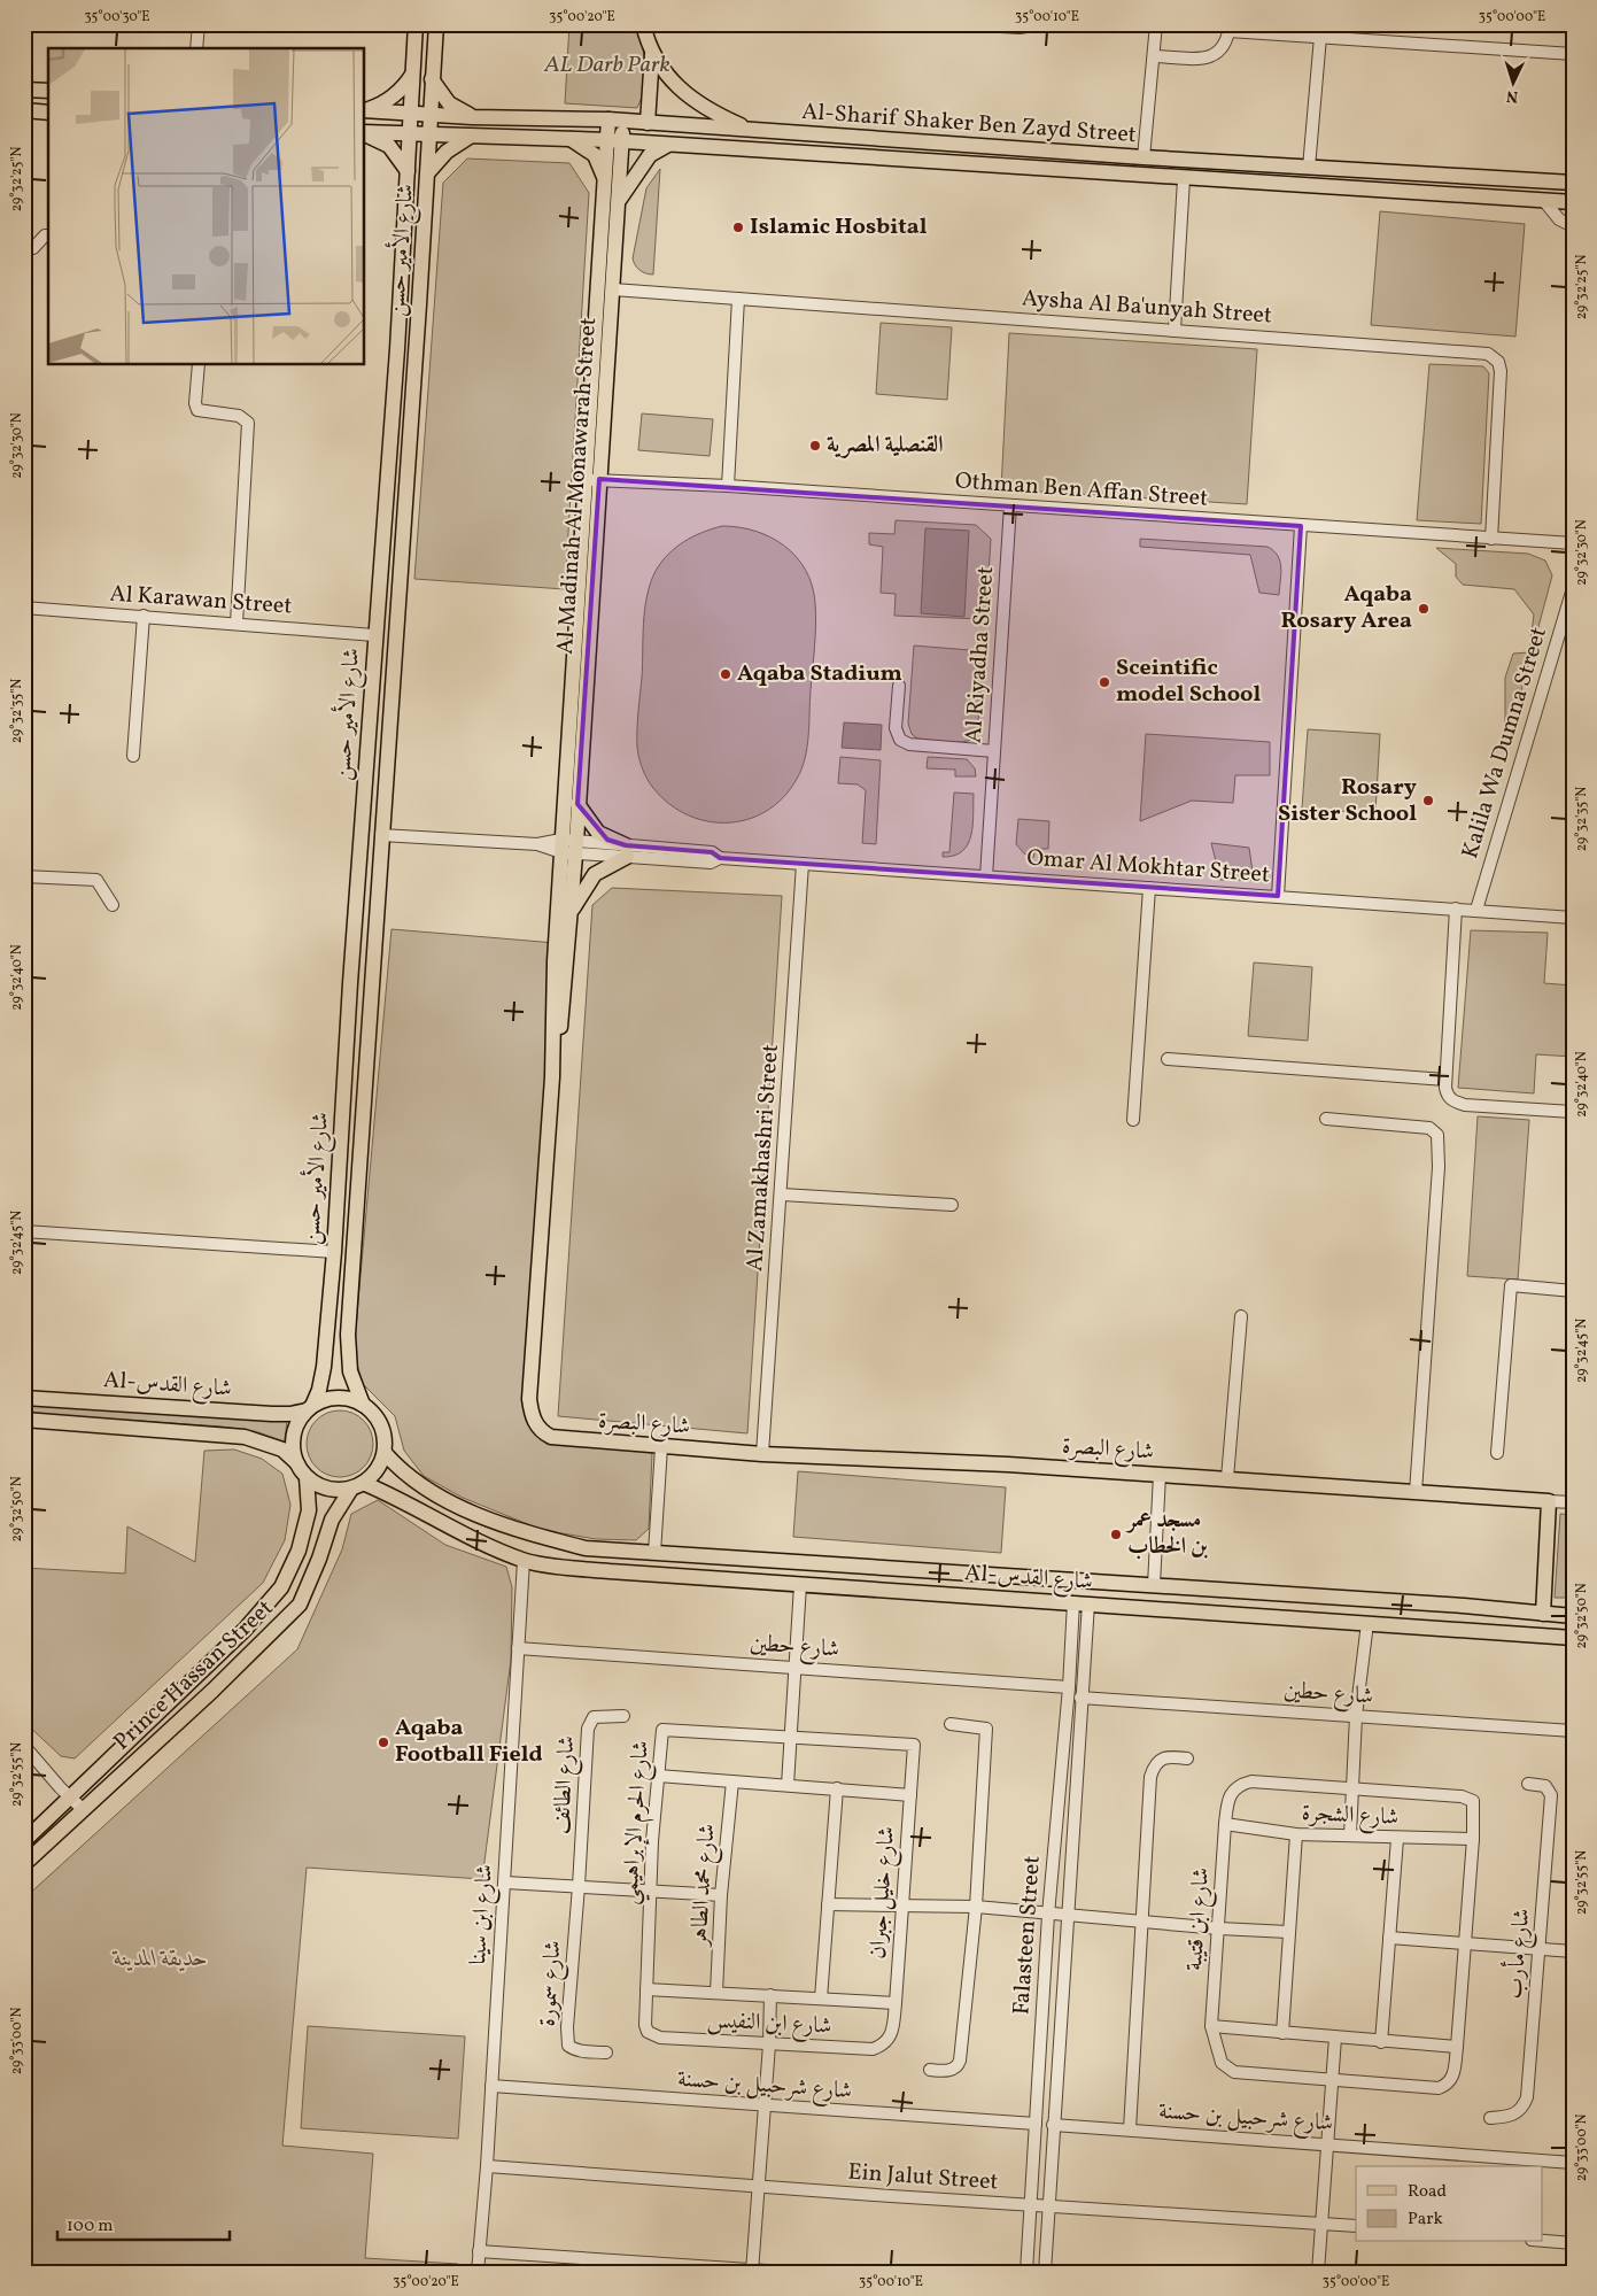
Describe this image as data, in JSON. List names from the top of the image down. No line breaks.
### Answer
{"streets":{"main road":["Al-Sharif Shaker Ben Zayd Street","شارع الأمير حسن","Al Madinah Al Monawarah Street","Al-شارع القدس","شارع البصرة","Prince Hassan Street"],"street":["Aysha Al Ba'unyah Street","Othman Ben Affan Street","Al Karawan Street","Al Riyadha Street","Kalila Wa Dumna Street","Omar Al Mokhtar Street","Al Zamakhashri Street","شارع حطين","شارع الطائف","شارع الشجرة","شارع الحرم الإبراهيمي","شارع محمد الطاهر","شارع خليل جبران","شارع ابن سينا","شارع ابن قتيبة","Falasteen Street","شارع مأرب","شارع سمورة","شارع ابن النفيس","شارع شرحبيل بن حسنة","Ein Jalut Street"]},"crossings":[["Al-Sharif Shaker Ben Zayd Street","شارع الأمير حسن"],["Al-Sharif Shaker Ben Zayd Street","Al Madinah Al Monawarah Street"],["شارع الأمير حسن","Al Karawan Street"],["شارع الأمير حسن","Omar Al Mokhtar Street"],["شارع الأمير حسن","Al-شارع القدس"],["شارع الأمير حسن","Prince Hassan Street"],["Aysha Al Ba'unyah Street","Al Madinah Al Monawarah Street"],["Aysha Al Ba'unyah Street","Othman Ben Affan Street"],["Al Madinah Al Monawarah Street","Othman Ben Affan Street"],["Al Madinah Al Monawarah Street","Omar Al Mokhtar Street"],["Othman Ben Affan Street","Al Riyadha Street"],["Al Riyadha Street","Omar Al Mokhtar Street"],["Kalila Wa Dumna Street","Omar Al Mokhtar Street"],["Omar Al Mokhtar Street","Al Zamakhashri Street"],["Al Zamakhashri Street","شارع البصرة"],["Al-شارع القدس","Prince Hassan Street"],["Al-شارع القدس","شارع ابن سينا"],["Al-شارع القدس","Falasteen Street"],["شارع حطين","شارع ابن سينا"],["شارع حطين","Falasteen Street"],["شارع الطائف","شارع سمورة"],["شارع الشجرة","شارع ابن قتيبة"],["شارع الحرم الإبراهيمي","شارع خليل جبران"],["شارع الحرم الإبراهيمي","شارع ابن النفيس"],["شارع خليل جبران","شارع ابن النفيس"],["شارع ابن سينا","شارع شرحبيل بن حسنة"],["شارع ابن سينا","Ein Jalut Street"],["Falasteen Street","شارع شرحبيل بن حسنة"],["Falasteen Street","Ein Jalut Street"]],"parks":["AL Darb Park","حديقة المدينة"],"places":["Islamic Hosbital","القنصلية المصرية","Aqaba Rosary Area","Aqaba Stadium","Sceintific model School","Rosary Sister School","مسجد عمر بن الخطاب","Aqaba Football Field"],"legend":["Road","Park"],"scale_bar":"100 m","north":"bottom","coordinates":["35°00'30\"E","35°00'20\"E","35°00'10\"E","35°00'00\"E","29°32'25\"N","29°32'30\"N","29°32'35\"N","29°32'40\"N","29°32'45\"N","29°32'50\"N","29°32'55\"N","29°33'00\"N"]}
